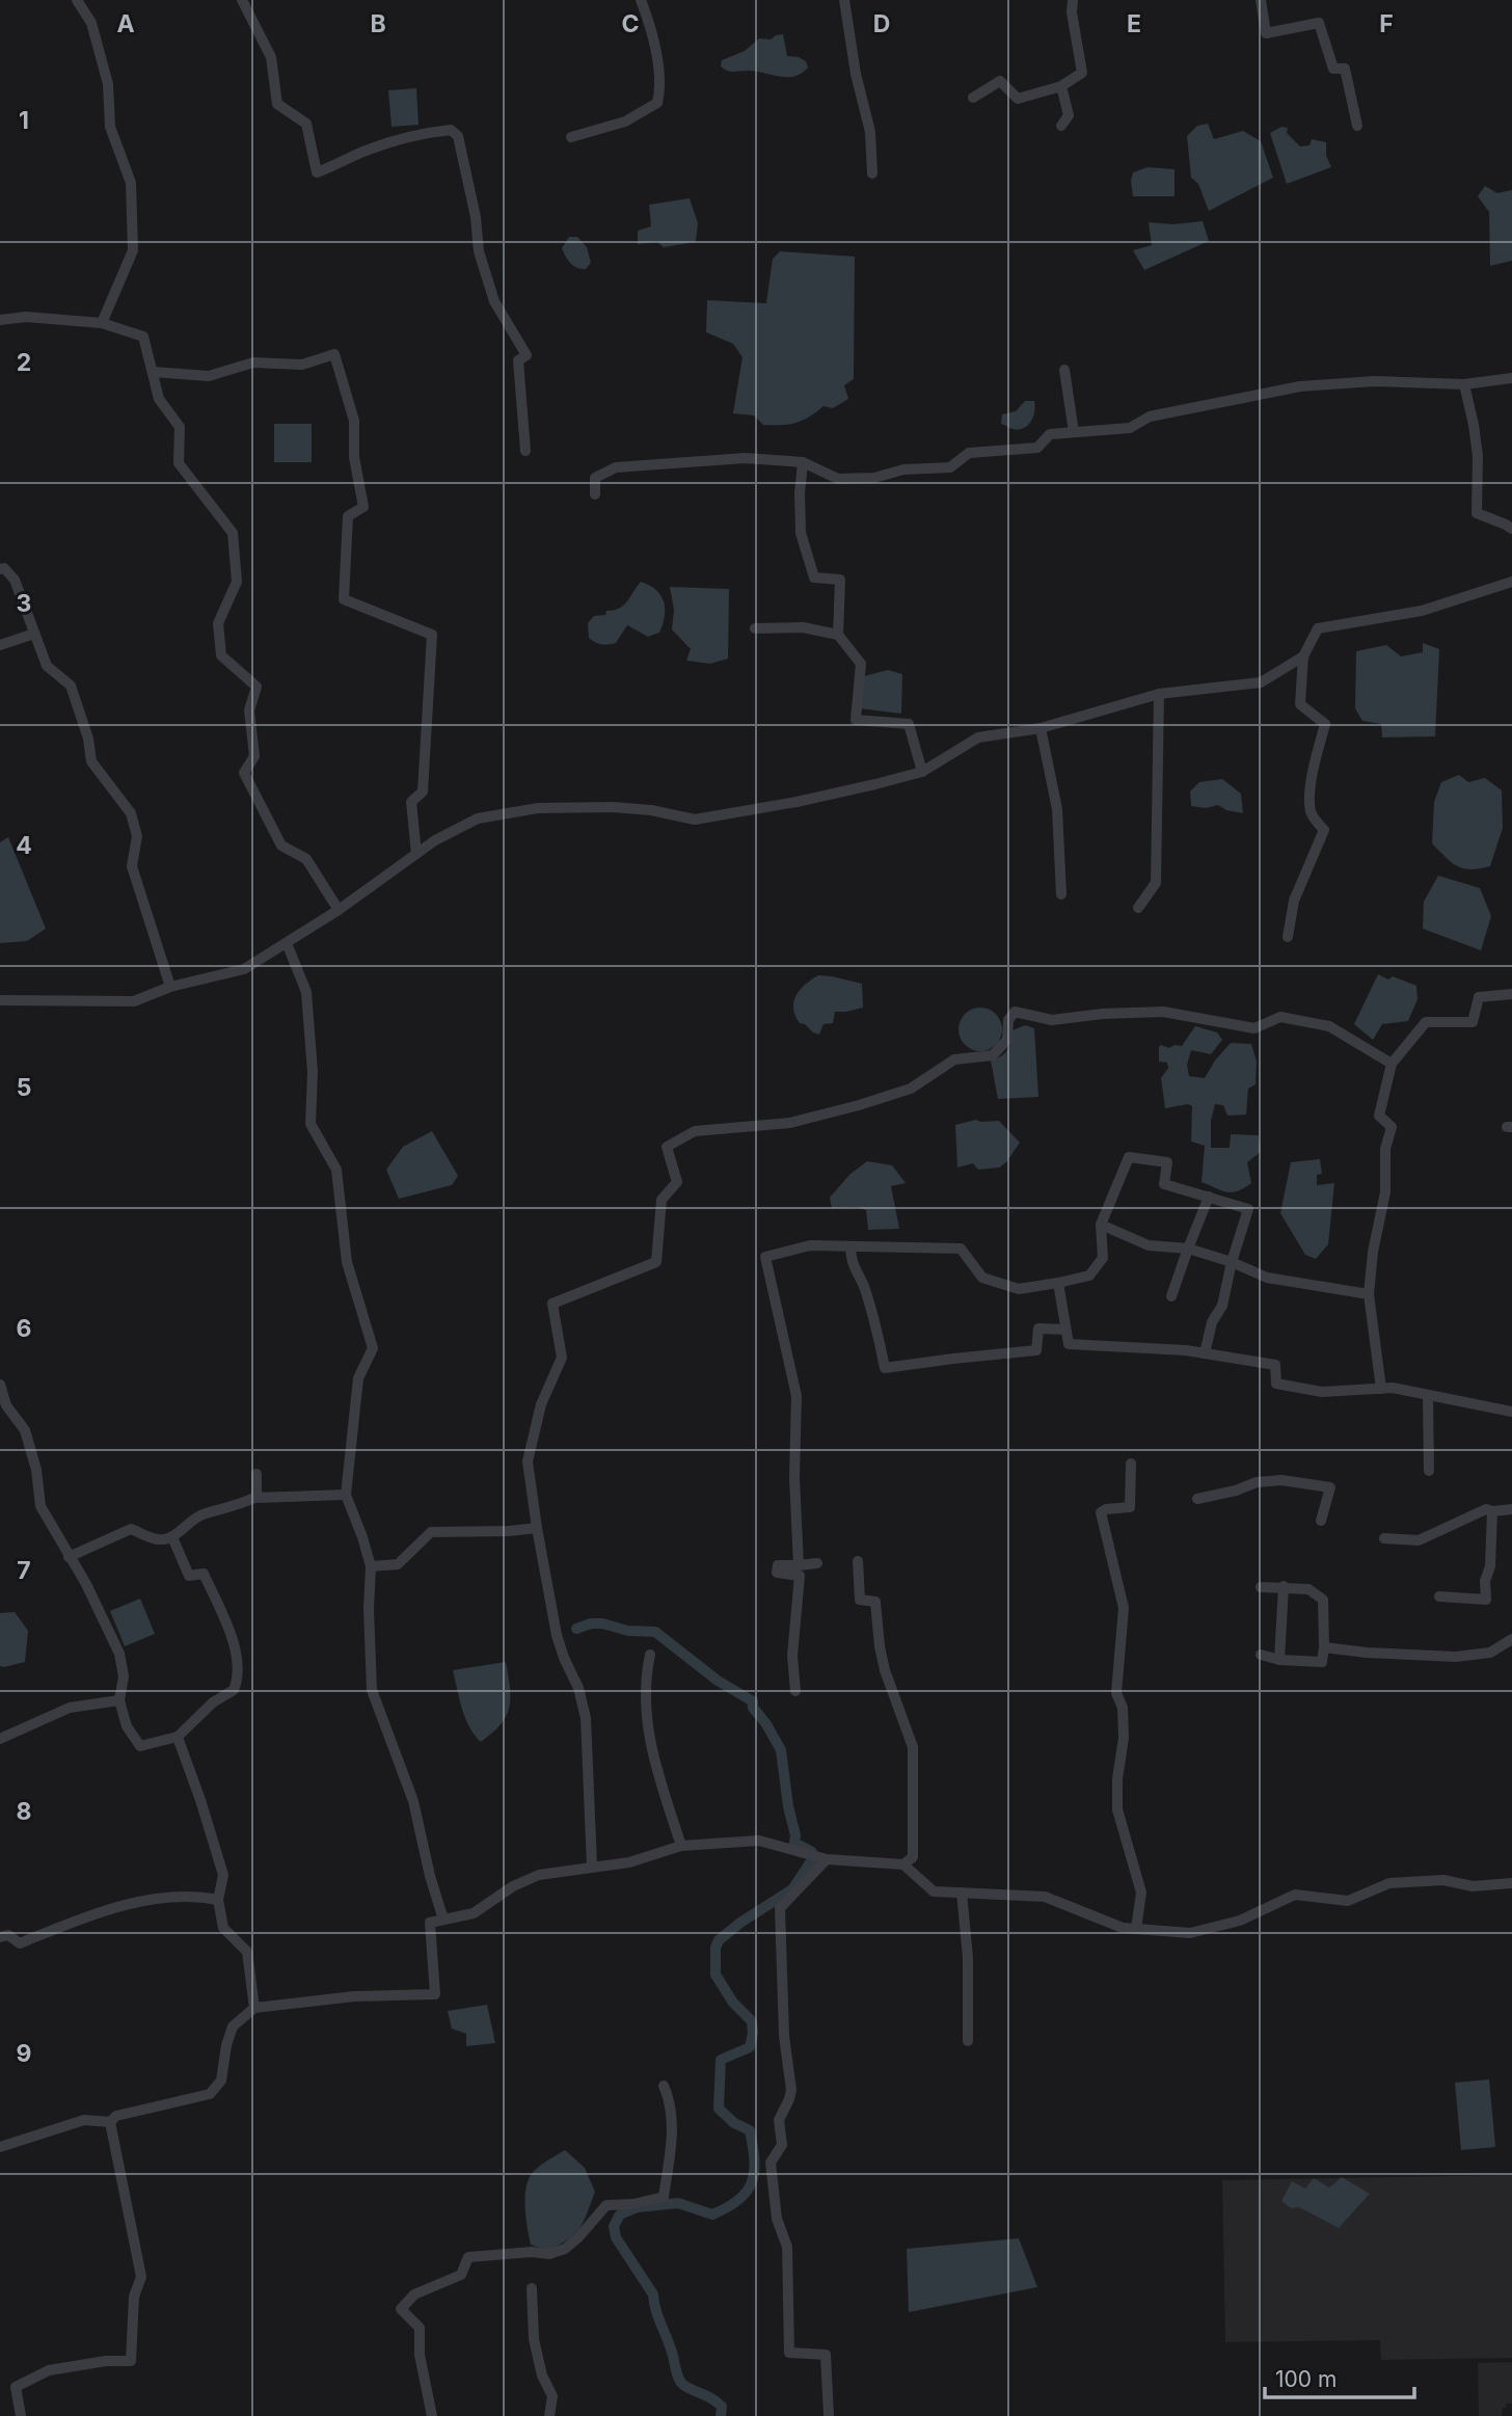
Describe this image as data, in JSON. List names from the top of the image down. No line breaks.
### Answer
{"scale_bar":"100 m","grid":{"columns":["A","B","C","D","E","F"],"rows":["1","2","3","4","5","6","7","8","9"]}}
